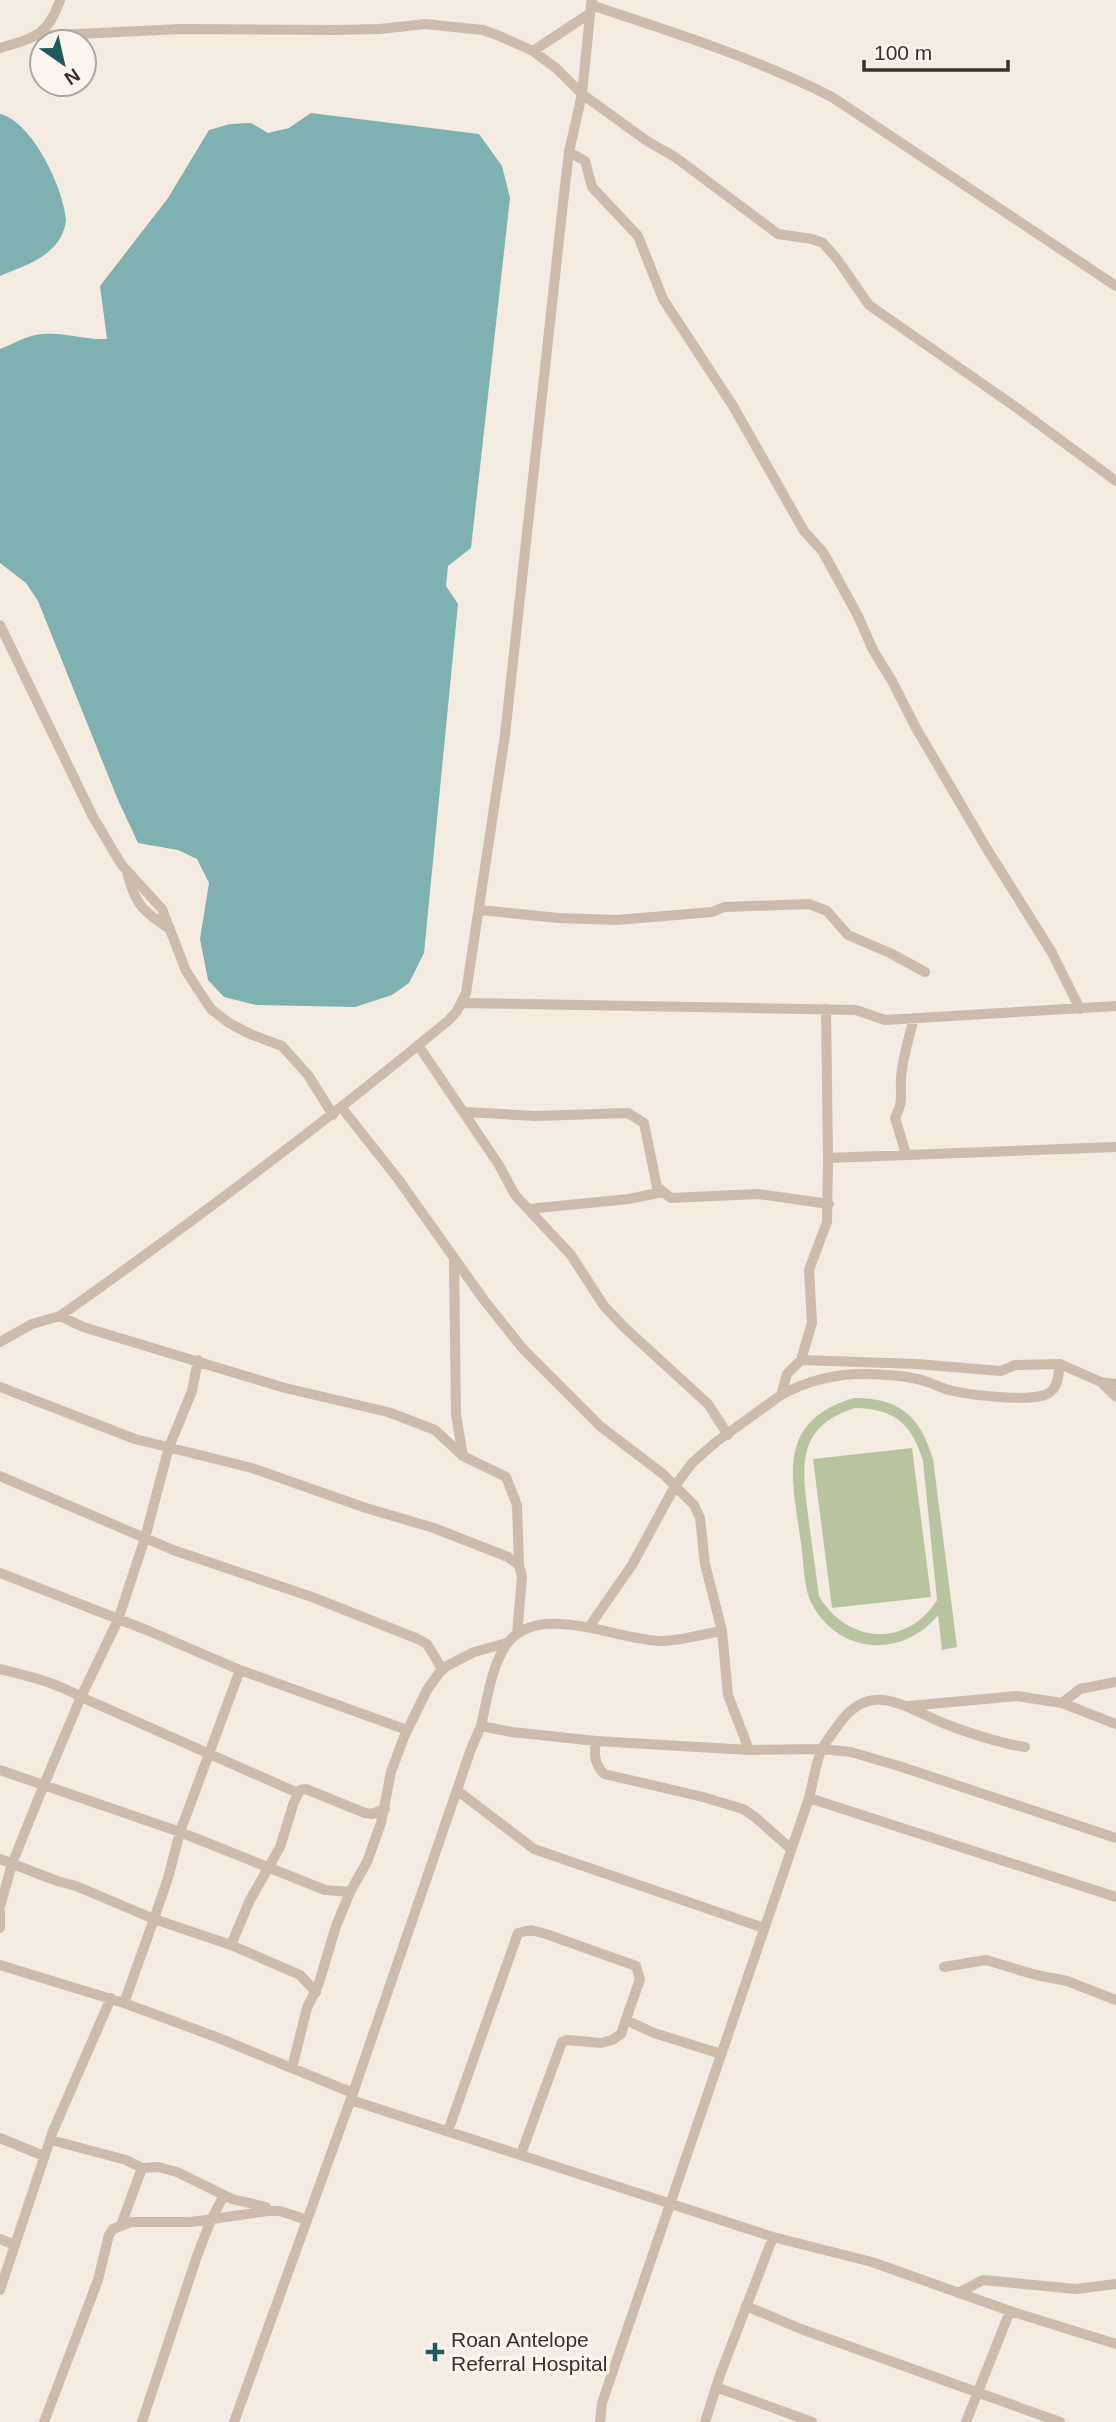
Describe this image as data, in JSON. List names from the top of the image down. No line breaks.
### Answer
{"places":{"health":["Roan Antelope Referral Hospital"]},"scale_bar":"100 m","north":"bottom right"}
